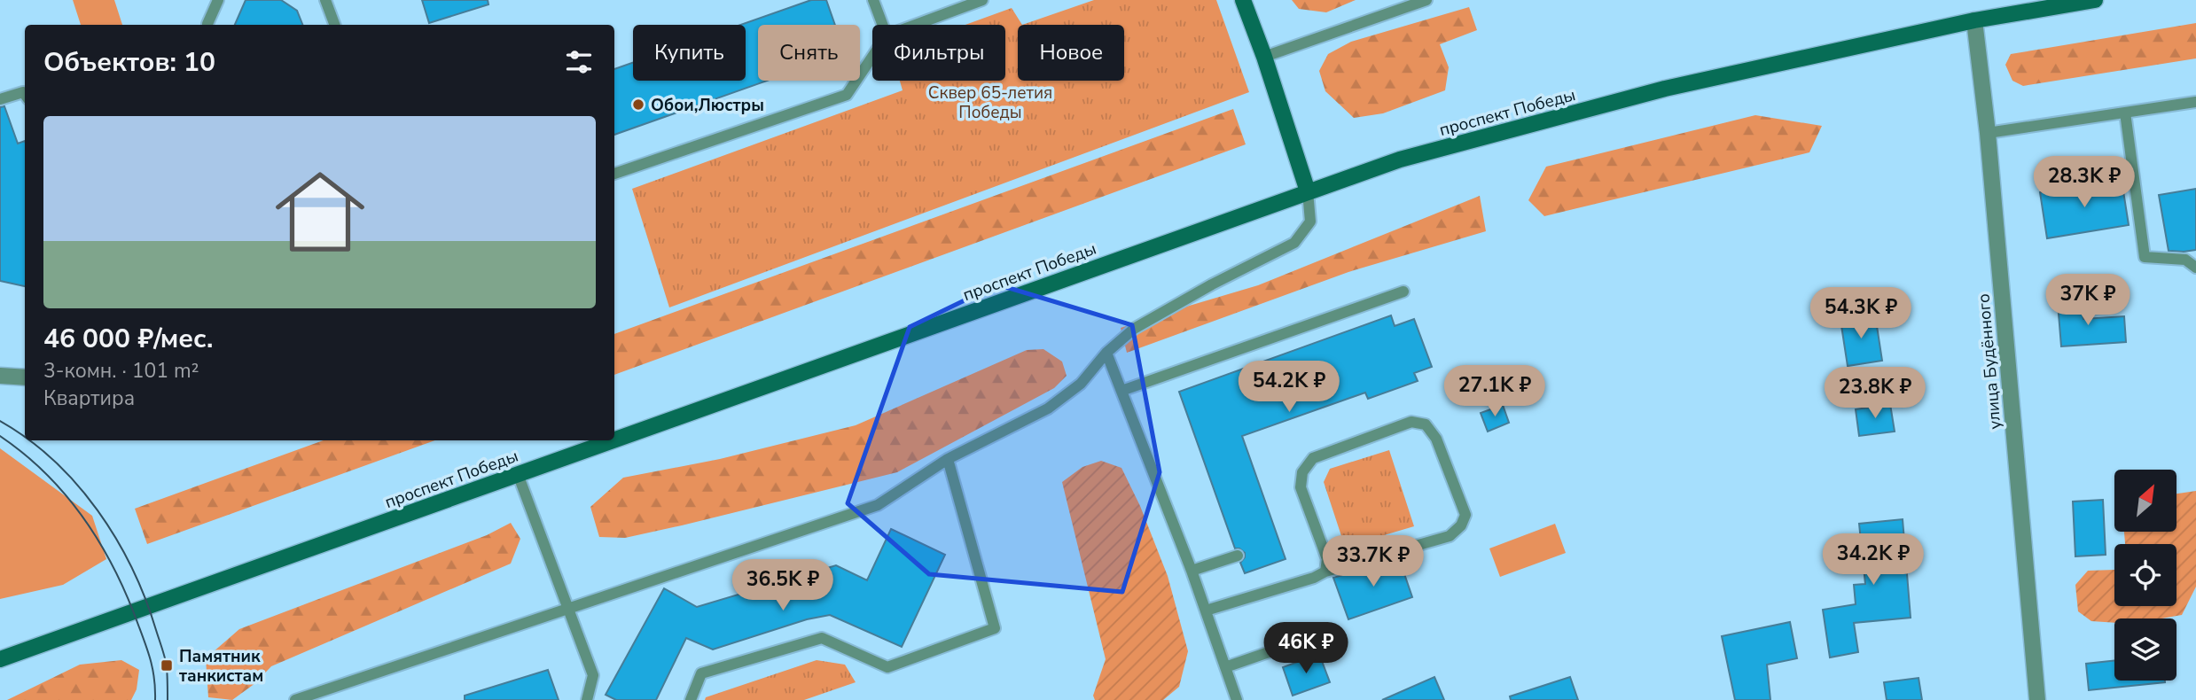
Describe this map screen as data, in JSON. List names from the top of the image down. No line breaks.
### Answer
{"streets":{"main road":["проспект Победы"],"street":["улица Будённого"]},"crossings":[["проспект Победы","улица Будённого"]],"parks":["Сквер 65-летия Победы"],"places":{"other":["Обои,Люстры"],"transit":["Памятник танкистам"]},"north":"top right","page":{"chip":["Купить","Снять","Фильтры","Новое"],"heading":"Объектов: 10","list":[{"name":"46 000 ₽/мес.","note":"3-комн. · 101 m² · Квартира"}],"price":["28.3K ₽","37K ₽","54.3K ₽","54.2K ₽","27.1K ₽","23.8K ₽","34.2K ₽","33.7K ₽","36.5K ₽","46K ₽"]}}
